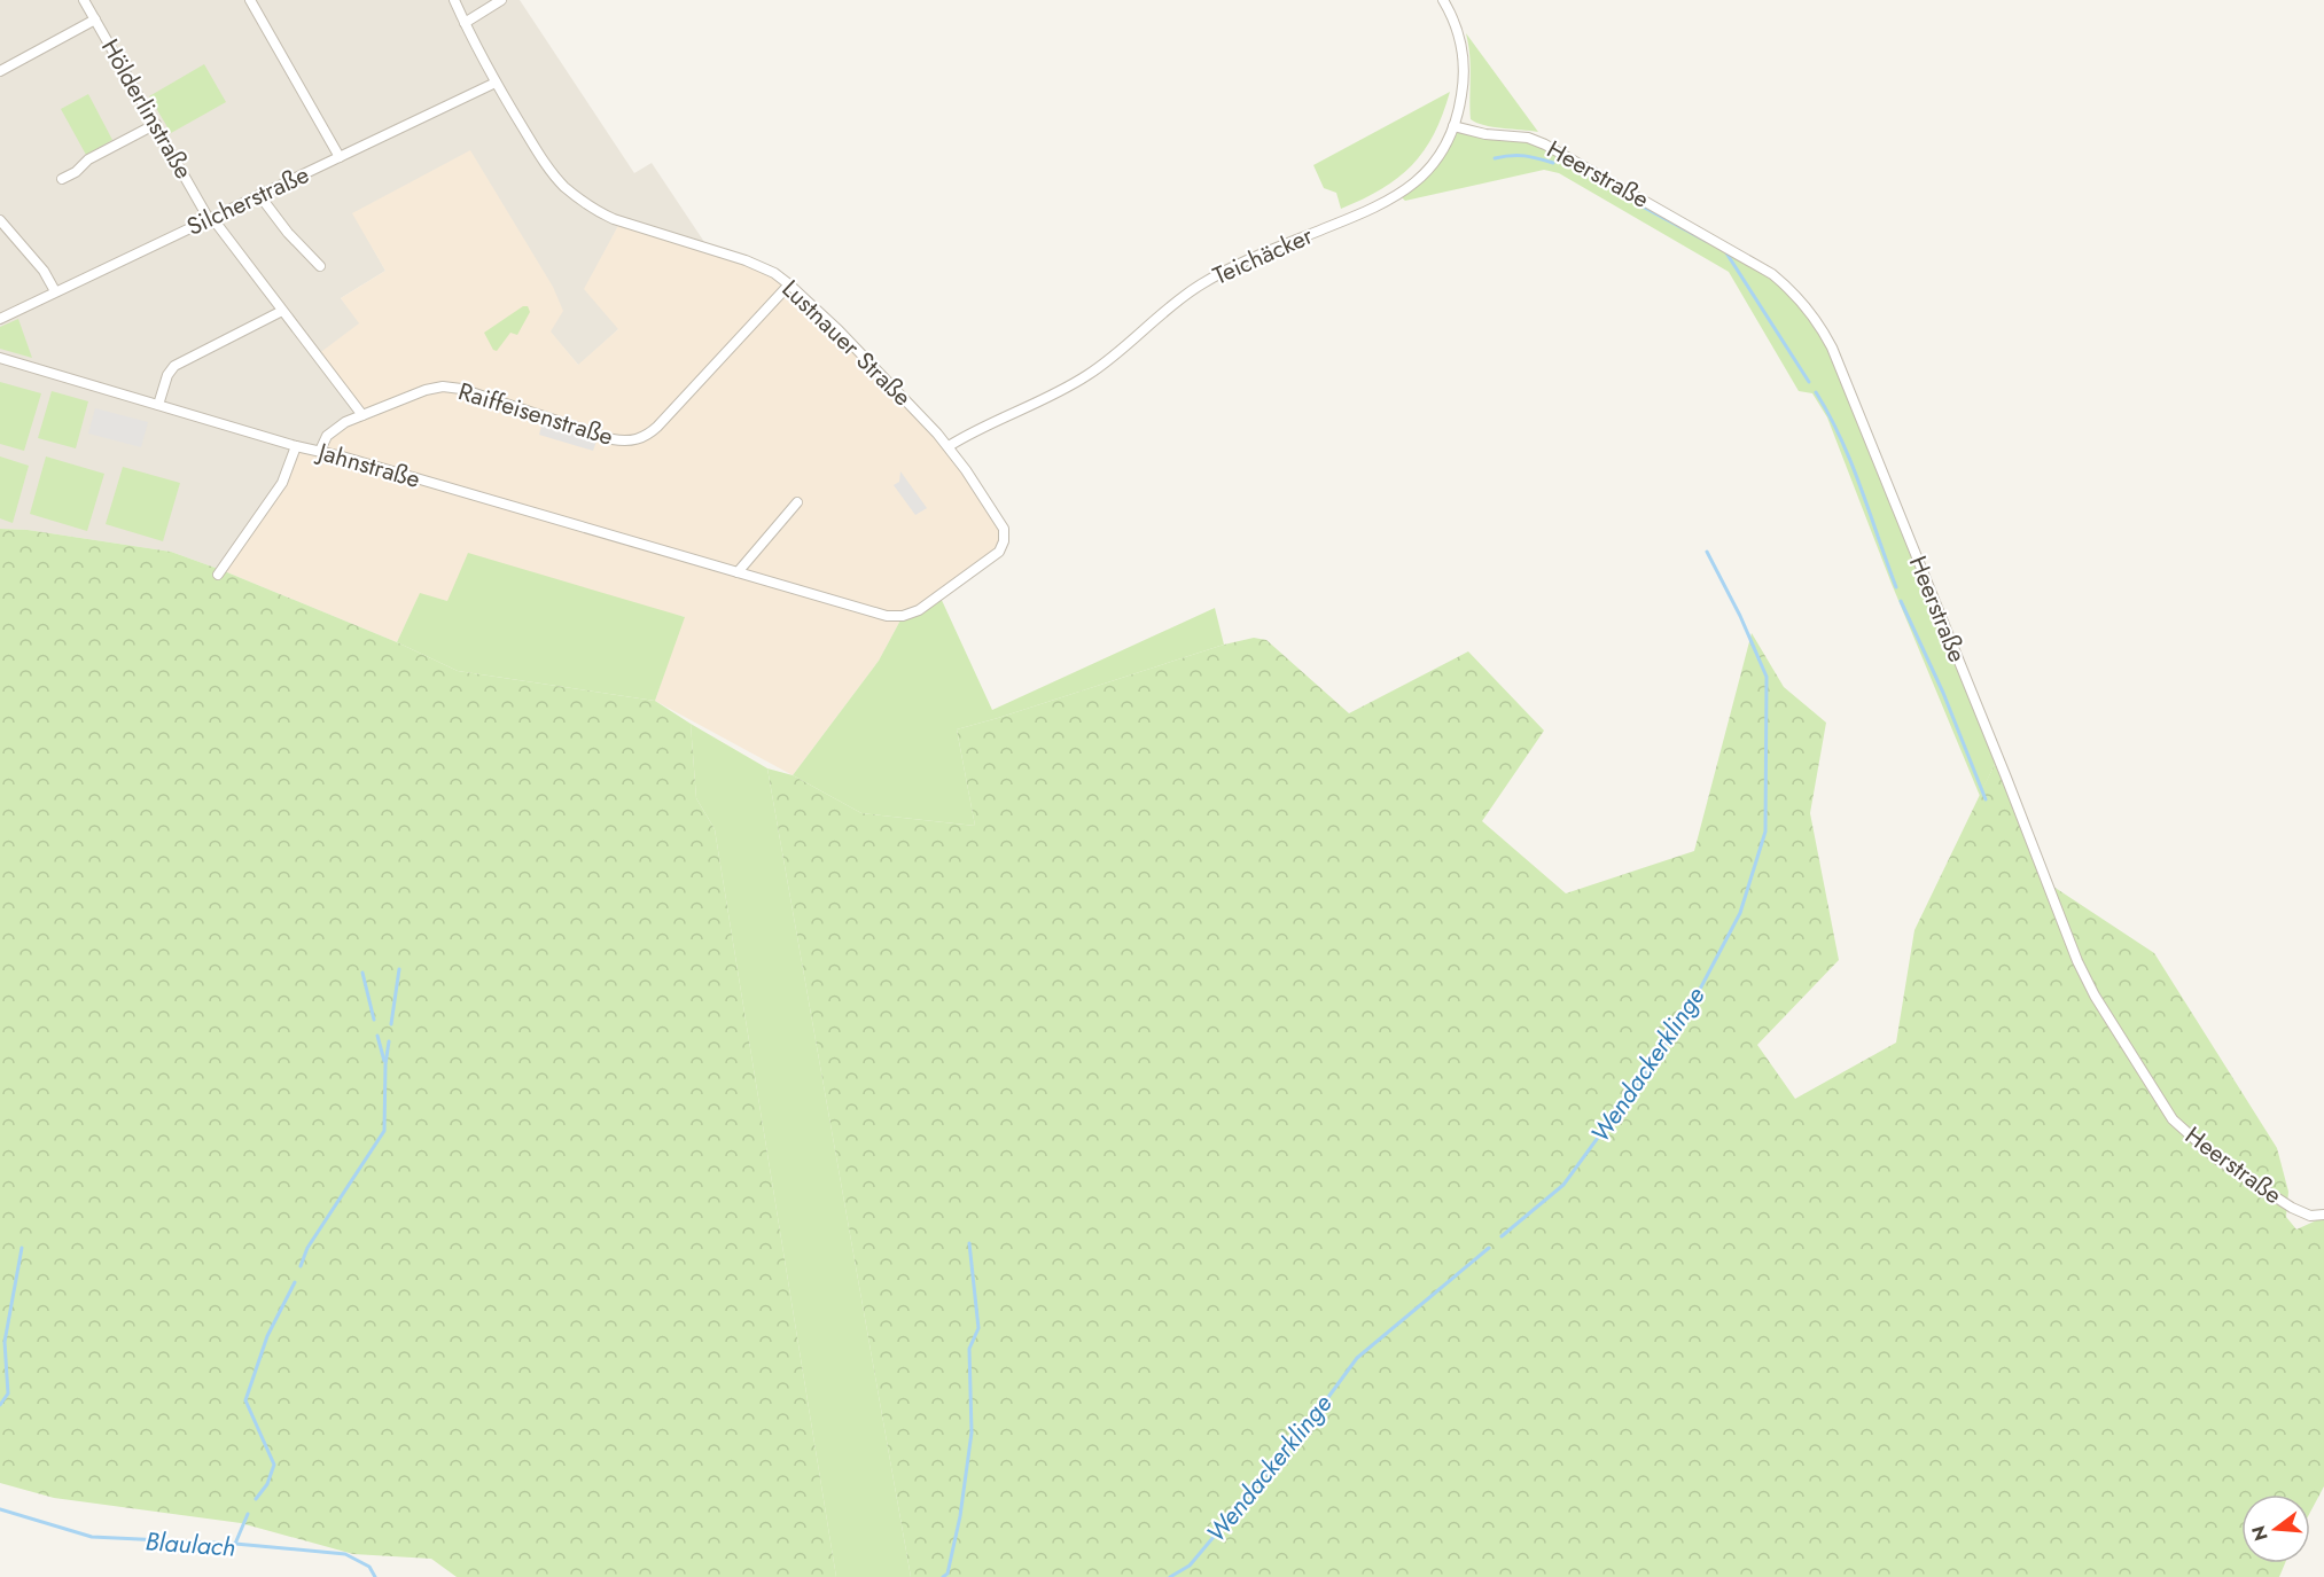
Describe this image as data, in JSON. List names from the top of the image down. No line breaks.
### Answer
{"streets":{"street":["Hölderlinstraße","Heerstraße","Silcherstraße","Teichäcker","Lustnauer Straße","Raiffeisenstraße","Jahnstraße"]},"crossings":[["Hölderlinstraße","Silcherstraße"],["Hölderlinstraße","Raiffeisenstraße"],["Heerstraße","Teichäcker"],["Silcherstraße","Lustnauer Straße"],["Teichäcker","Lustnauer Straße"],["Lustnauer Straße","Raiffeisenstraße"],["Lustnauer Straße","Jahnstraße"],["Raiffeisenstraße","Jahnstraße"]],"water":["Wendackerklinge","Blaulach"],"north":"left"}
